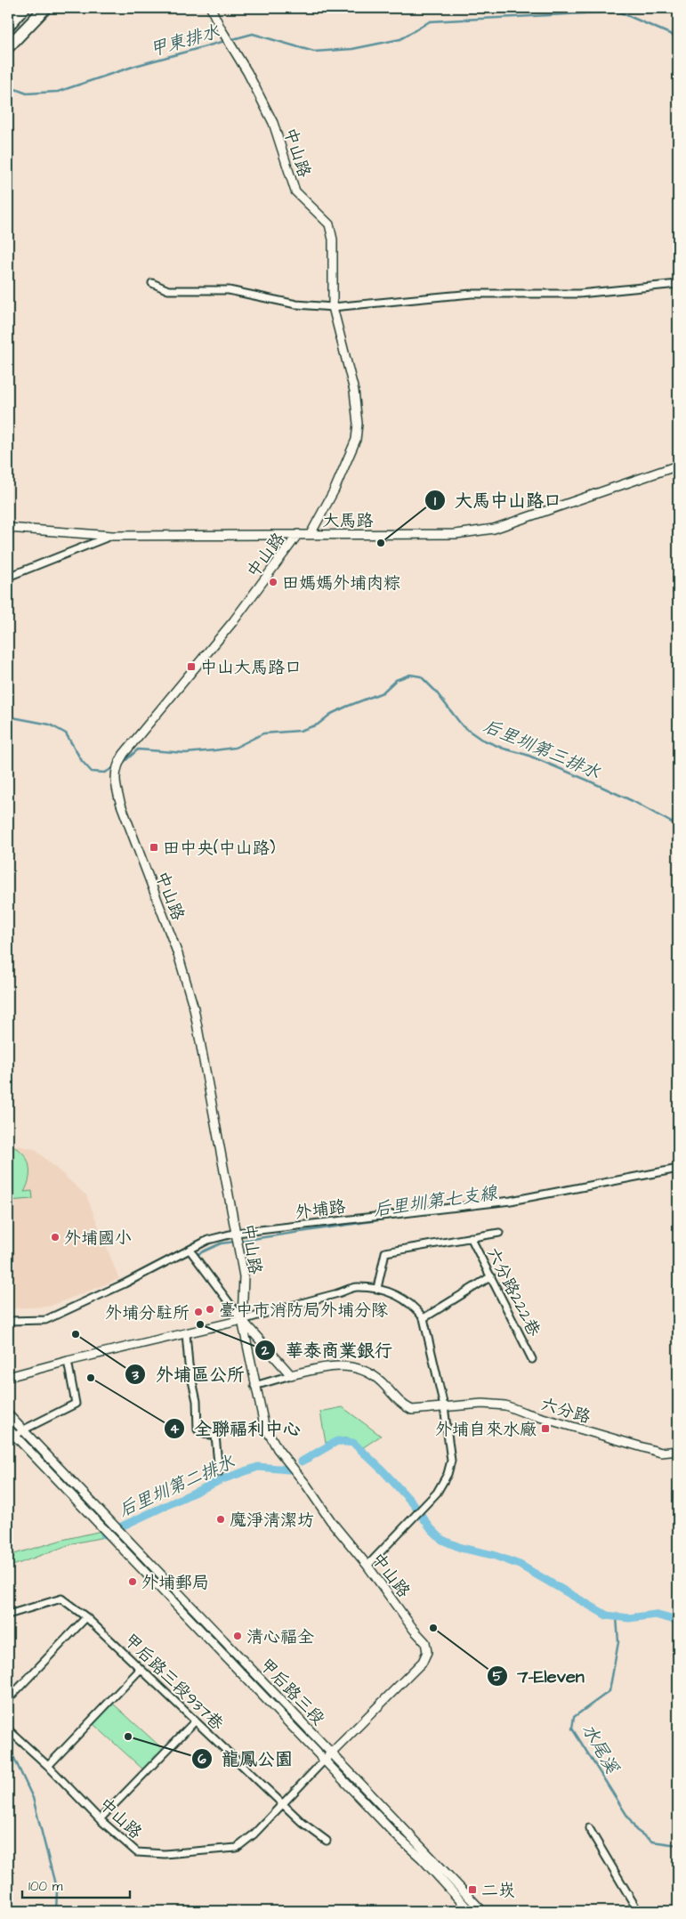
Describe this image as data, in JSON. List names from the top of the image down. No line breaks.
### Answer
{"streets":{"street":["中山路","大馬路","外埔路","六分路222巷","六分路","甲后路三段937巷","甲后路三段"]},"crossings":[["中山路","大馬路"],["中山路","外埔路"],["中山路","甲后路三段937巷"],["中山路","甲后路三段"]],"water":["甲東排水","后里圳第三排水","后里圳第七支線","后里圳第二排水","水尾溪"],"places":{"other":["大馬中山路口","田媽媽外埔肉粽","外埔國小","臺中市消防局外埔分隊","外埔分駐所","華泰商業銀行","外埔區公所","全聯福利中心","魔淨清潔坊","外埔郵局","7-Eleven","清心福全","龍鳳公園"],"transit":["中山大馬路口","田中央(中山路)","外埔自來水廠","二崁"]},"scale_bar":"100 m"}
